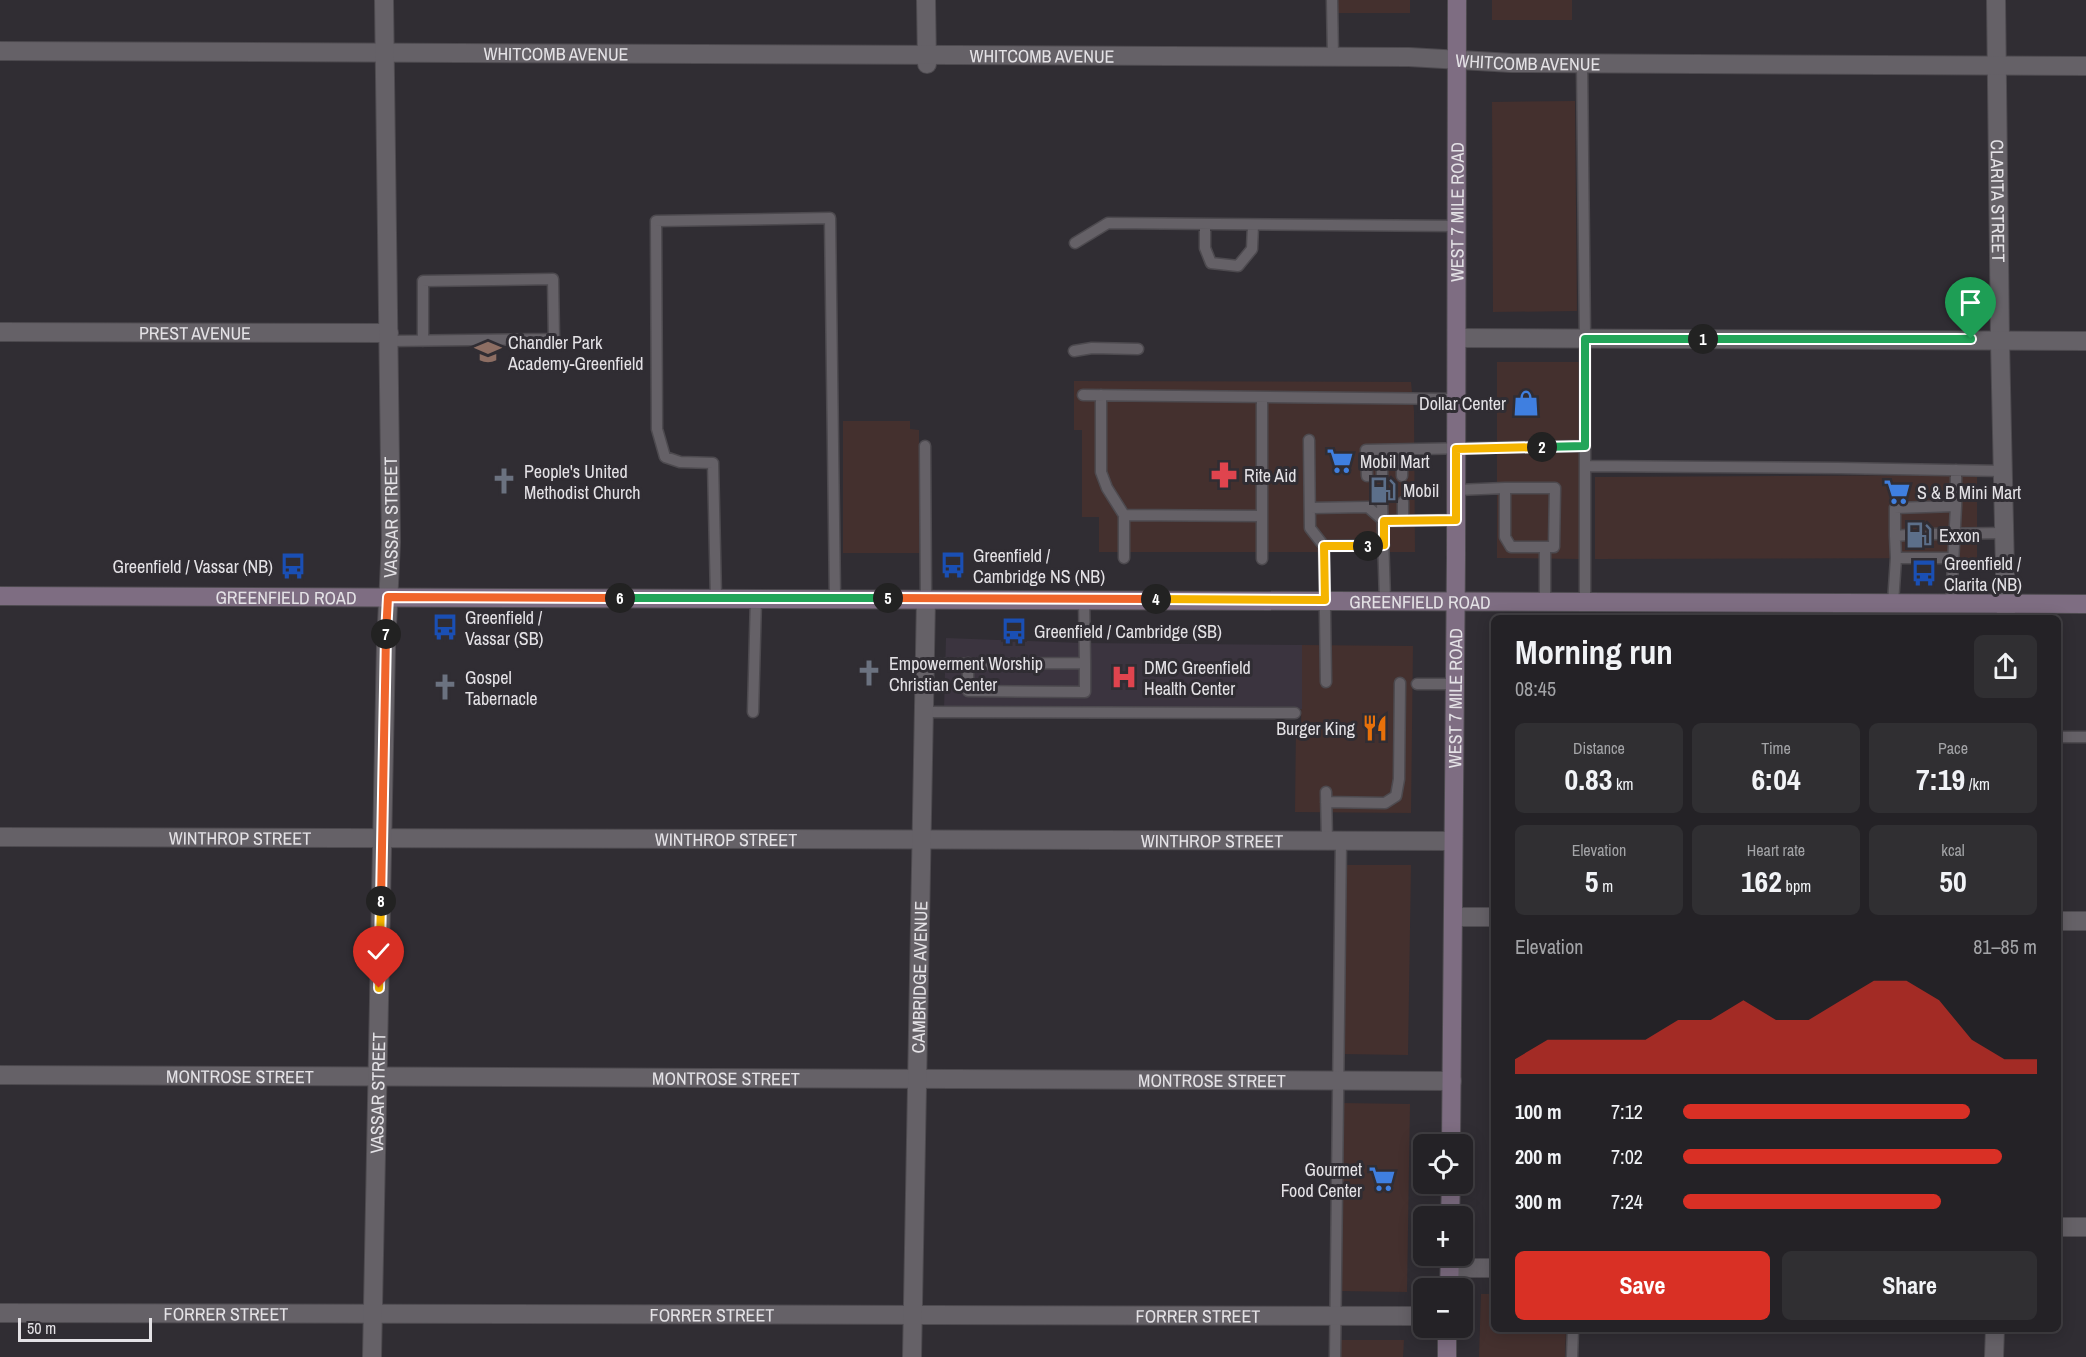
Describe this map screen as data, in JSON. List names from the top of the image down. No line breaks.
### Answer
{"streets":{"main road":["WEST 7 MILE ROAD","GREENFIELD ROAD"],"street":["WHITCOMB AVENUE","CLARITA STREET","PREST AVENUE","VASSAR STREET","WINTHROP STREET","CAMBRIDGE AVENUE","MONTROSE STREET","FORRER STREET"]},"crossings":[["WHITCOMB AVENUE","CLARITA STREET"],["WHITCOMB AVENUE","WEST 7 MILE ROAD"],["WHITCOMB AVENUE","VASSAR STREET"],["CLARITA STREET","GREENFIELD ROAD"],["WEST 7 MILE ROAD","GREENFIELD ROAD"],["WEST 7 MILE ROAD","WINTHROP STREET"],["WEST 7 MILE ROAD","MONTROSE STREET"],["PREST AVENUE","VASSAR STREET"],["VASSAR STREET","GREENFIELD ROAD"],["VASSAR STREET","WINTHROP STREET"],["VASSAR STREET","MONTROSE STREET"],["VASSAR STREET","FORRER STREET"],["GREENFIELD ROAD","CAMBRIDGE AVENUE"],["WINTHROP STREET","CAMBRIDGE AVENUE"],["CAMBRIDGE AVENUE","MONTROSE STREET"],["CAMBRIDGE AVENUE","FORRER STREET"]],"places":{"school or university":["Chandler Park Academy-Greenfield"],"shop":["Dollar Center"],"supermarket":["Mobil Mart","S & B Mini Mart","Gourmet Food Center"],"pharmacy":["Rite Aid"],"church":["People's United Methodist Church","Empowerment Worship Christian Center","Gospel Tabernacle"],"fuel station":["Mobil","Exxon"],"bus stop":["Greenfield / Cambridge NS (NB)","Greenfield / Vassar (NB)","Greenfield / Clarita (NB)","Greenfield / Vassar (SB)","Greenfield / Cambridge (SB)"],"hospital":["DMC Greenfield Health Center"],"restaurant":["Burger King"]},"scale_bar":"50 m","page":{"pins":["1","2","3","5","6","4","7","8"],"heading":["Morning run","08:45"],"stats":[["Distance","0.83 km"],["Time","6:04"],["Pace","7:19 /km"],["Elevation","5 m"],["Heart rate","162 bpm"],["kcal","50"]],"chart":["Elevation","81–85 m"],"list":[{"name":"100 m","note":"7:12"},{"name":"200 m","note":"7:02"},{"name":"300 m","note":"7:24"}],"map_buttons":["+","−"],"buttons":["Save","Share"],"scale":"50 m"}}
